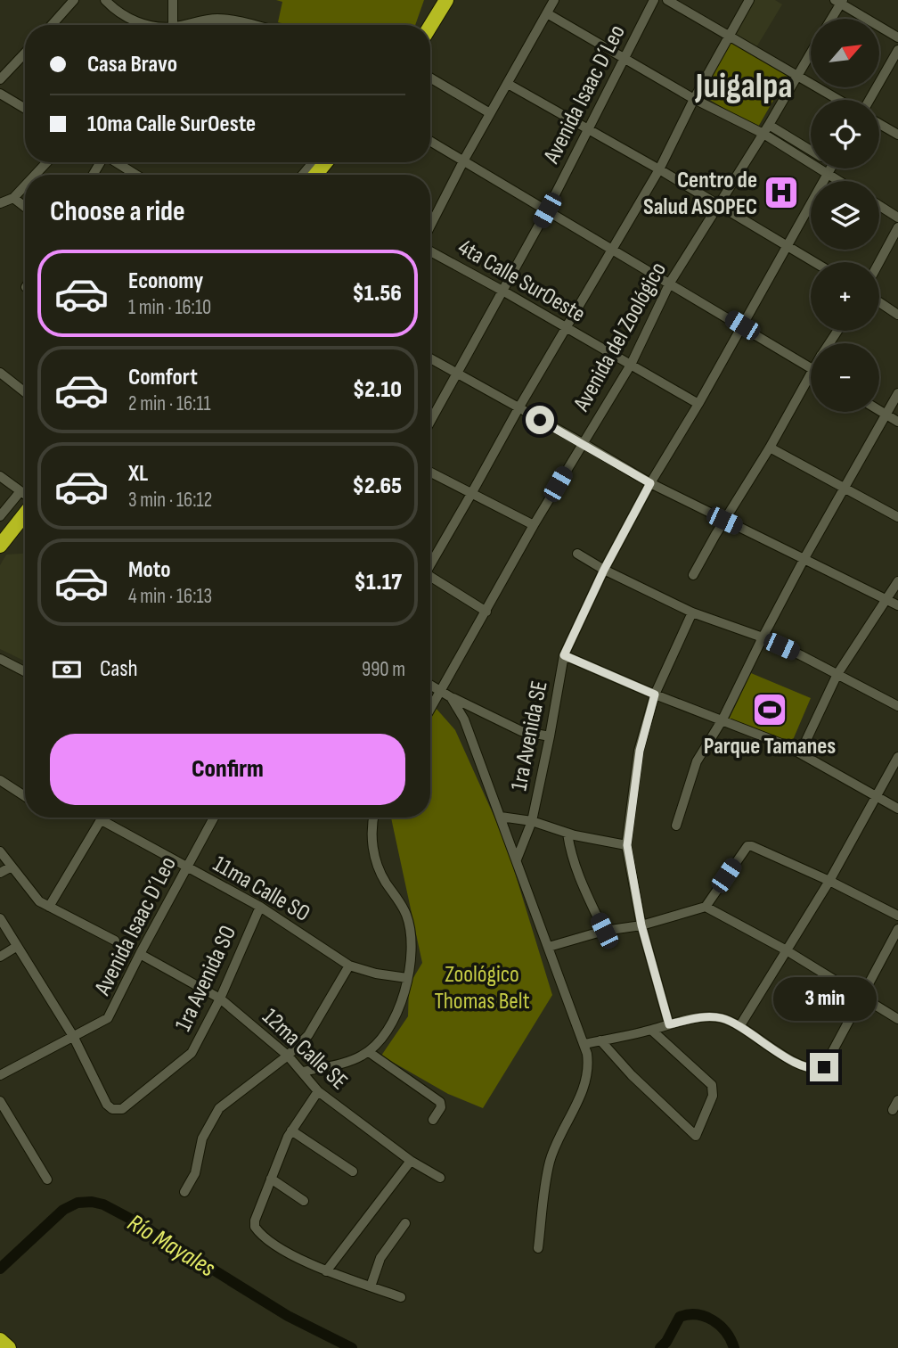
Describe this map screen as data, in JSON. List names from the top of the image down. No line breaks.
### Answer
{"streets":{"street":["Avenida Isaac D´Leo","4ta Calle SurOeste","Avenida del Zoológico","1ra Avenida SE","11ma Calle SO","1ra Avenida SO","12ma Calle SE"]},"crossings":[["Avenida Isaac D´Leo","4ta Calle SurOeste"],["Avenida Isaac D´Leo","11ma Calle SO"],["Avenida Isaac D´Leo","1ra Avenida SO"],["Avenida Isaac D´Leo","12ma Calle SE"],["4ta Calle SurOeste","Avenida del Zoológico"],["4ta Calle SurOeste","1ra Avenida SE"],["11ma Calle SO","1ra Avenida SO"],["1ra Avenida SO","12ma Calle SE"]],"districts":["Juigalpa"],"water":["Río Mayales"],"parks":["Zoológico Thomas Belt"],"places":{"hospital":["Centro de Salud ASOPEC"],"sports":["Parque Tamanes"]},"north":"top right","page":{"map_buttons":["+","−"],"banner":["Casa Bravo","10ma Calle SurOeste"],"heading":"Choose a ride","list":[{"name":"Economy","note":"1 min · 16:10","value":"$1.56"},{"name":"Comfort","note":"2 min · 16:11","value":"$2.10"},{"name":"XL","note":"3 min · 16:12","value":"$2.65"},{"name":"Moto","note":"4 min · 16:13","value":"$1.17"}],"pay":["Cash","990 m"],"buttons":"Confirm","bubble":"3 min"}}
